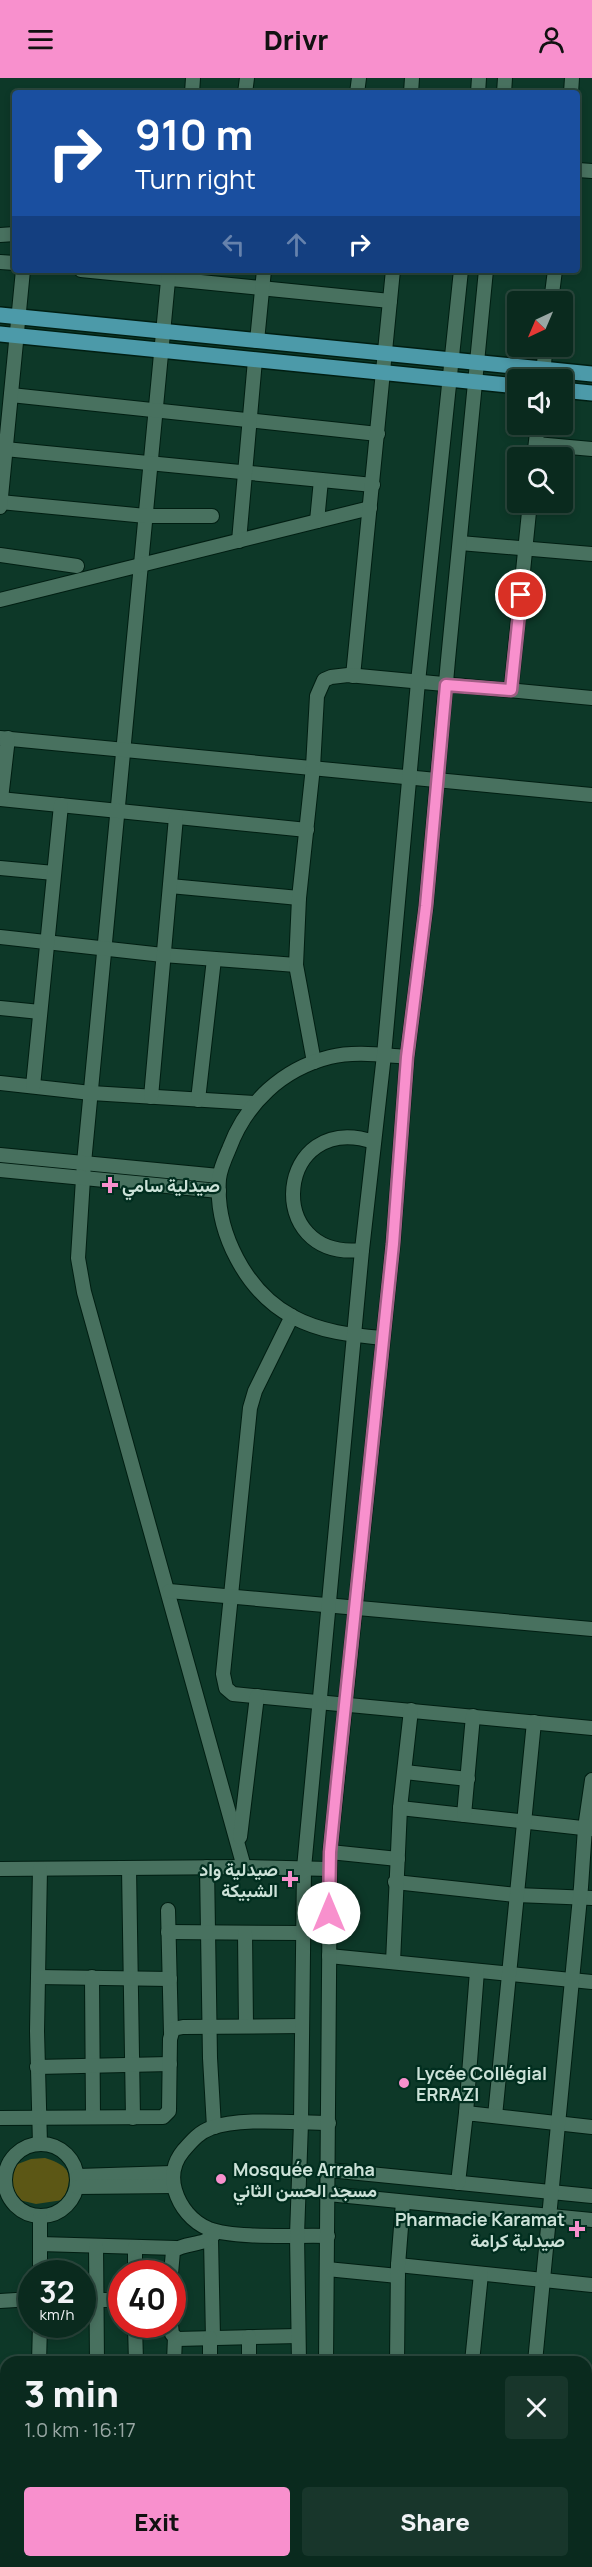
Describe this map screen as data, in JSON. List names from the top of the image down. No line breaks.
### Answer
{"places":{"health":["صيدلية سامي","صيدلية واد الشبيكة","Pharmacie Karamat صيدلية كرامة"],"other":["Lycée Collégial ERRAZI","Mosquée Arraha مسجد الحسن الثاني"]},"north":"bottom left","page":{"header":"Drivr","turn":["910 m","Turn right"],"speed":"32 km/h","limit":"40","heading":["3 min","1.0 km · 16:17"],"buttons":["Exit","Share"]}}
